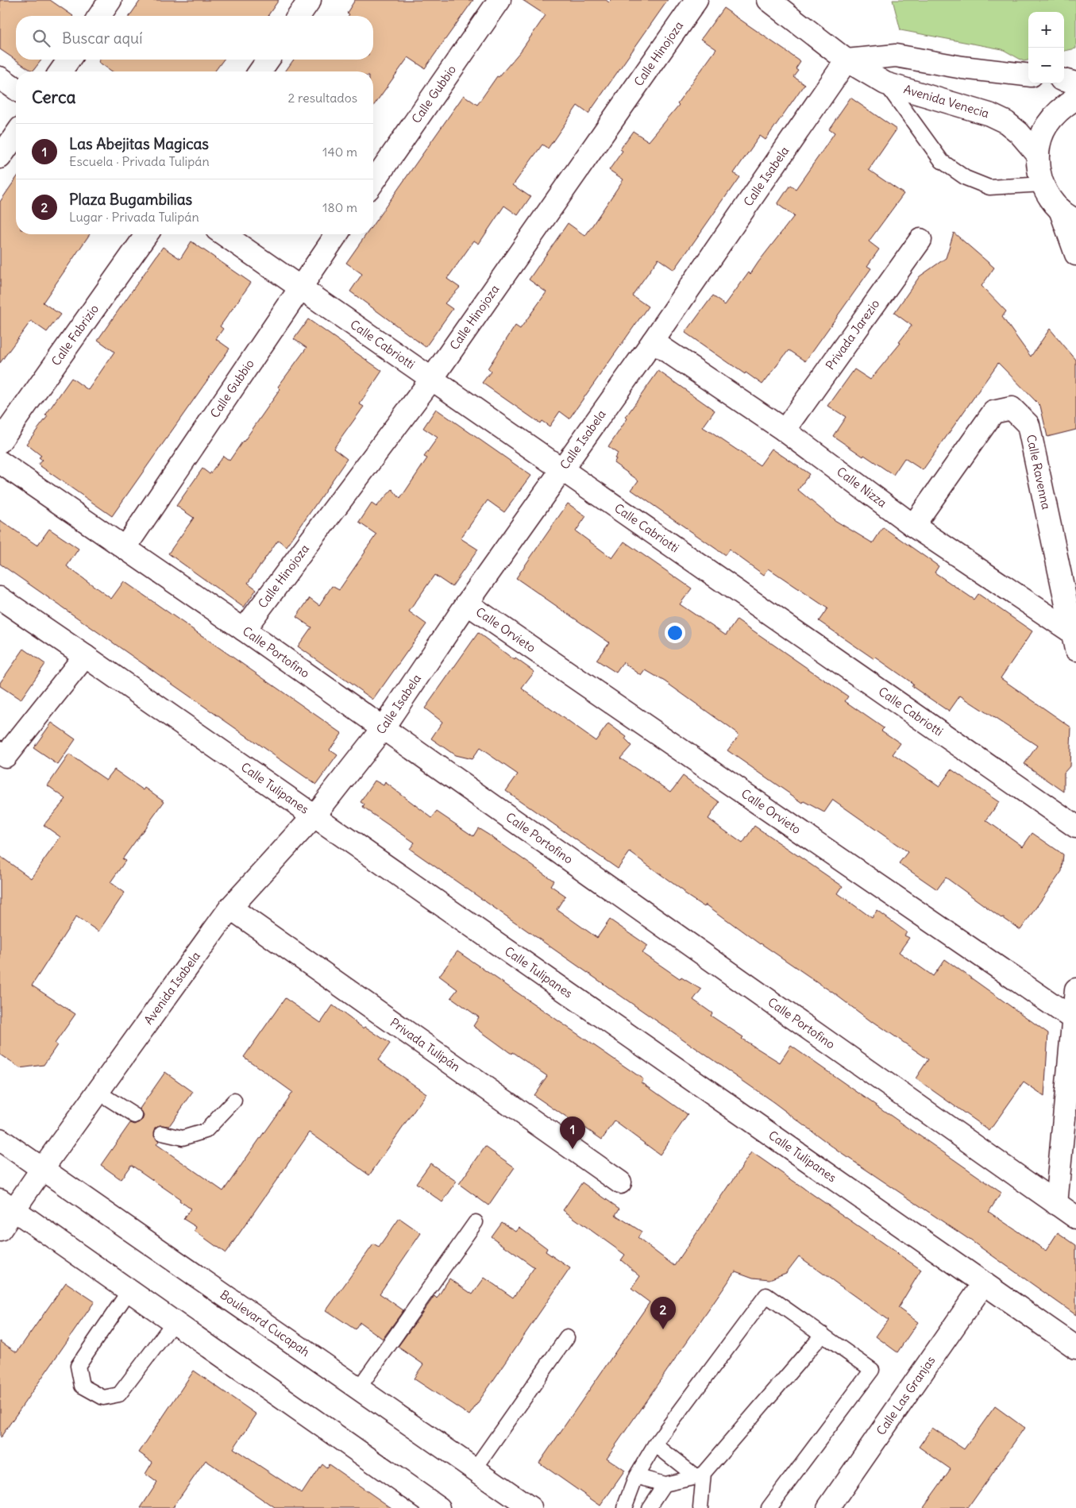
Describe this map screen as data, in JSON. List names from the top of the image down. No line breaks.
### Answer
{"streets":{"street":["Calle Hinojoza","Calle Gubbio","Avenida Venecia","Calle Isabela","Calle Fabrizio","Privada Jarezio","Calle Cabriotti","Calle Ravenna","Calle Nizza","Calle Orvieto","Calle Portofino","Calle Tulipanes","Avenida Isabela","Privada Tulipán","Boulevard Cucapah","Calle Las Granjas"]},"crossings":[["Calle Hinojoza","Calle Cabriotti"],["Calle Hinojoza","Calle Portofino"],["Calle Gubbio","Calle Cabriotti"],["Calle Gubbio","Calle Portofino"],["Avenida Venecia","Calle Isabela"],["Calle Isabela","Calle Cabriotti"],["Calle Isabela","Calle Nizza"],["Calle Isabela","Calle Orvieto"],["Calle Isabela","Calle Portofino"],["Calle Isabela","Calle Tulipanes"],["Calle Isabela","Avenida Isabela"],["Privada Jarezio","Calle Nizza"],["Calle Ravenna","Calle Nizza"],["Calle Tulipanes","Avenida Isabela"],["Calle Tulipanes","Calle Las Granjas"],["Avenida Isabela","Privada Tulipán"],["Avenida Isabela","Boulevard Cucapah"]],"page":{"map_buttons":["+","−"],"search":"Buscar aquí","heading":["Cerca","2 resultados"],"list":[{"mark":"1","name":"Las Abejitas Magicas","note":"Escuela · Privada Tulipán","value":"140 m"},{"mark":"2","name":"Plaza Bugambilias","note":"Lugar · Privada Tulipán","value":"180 m"}],"pins":["1","2"]}}
